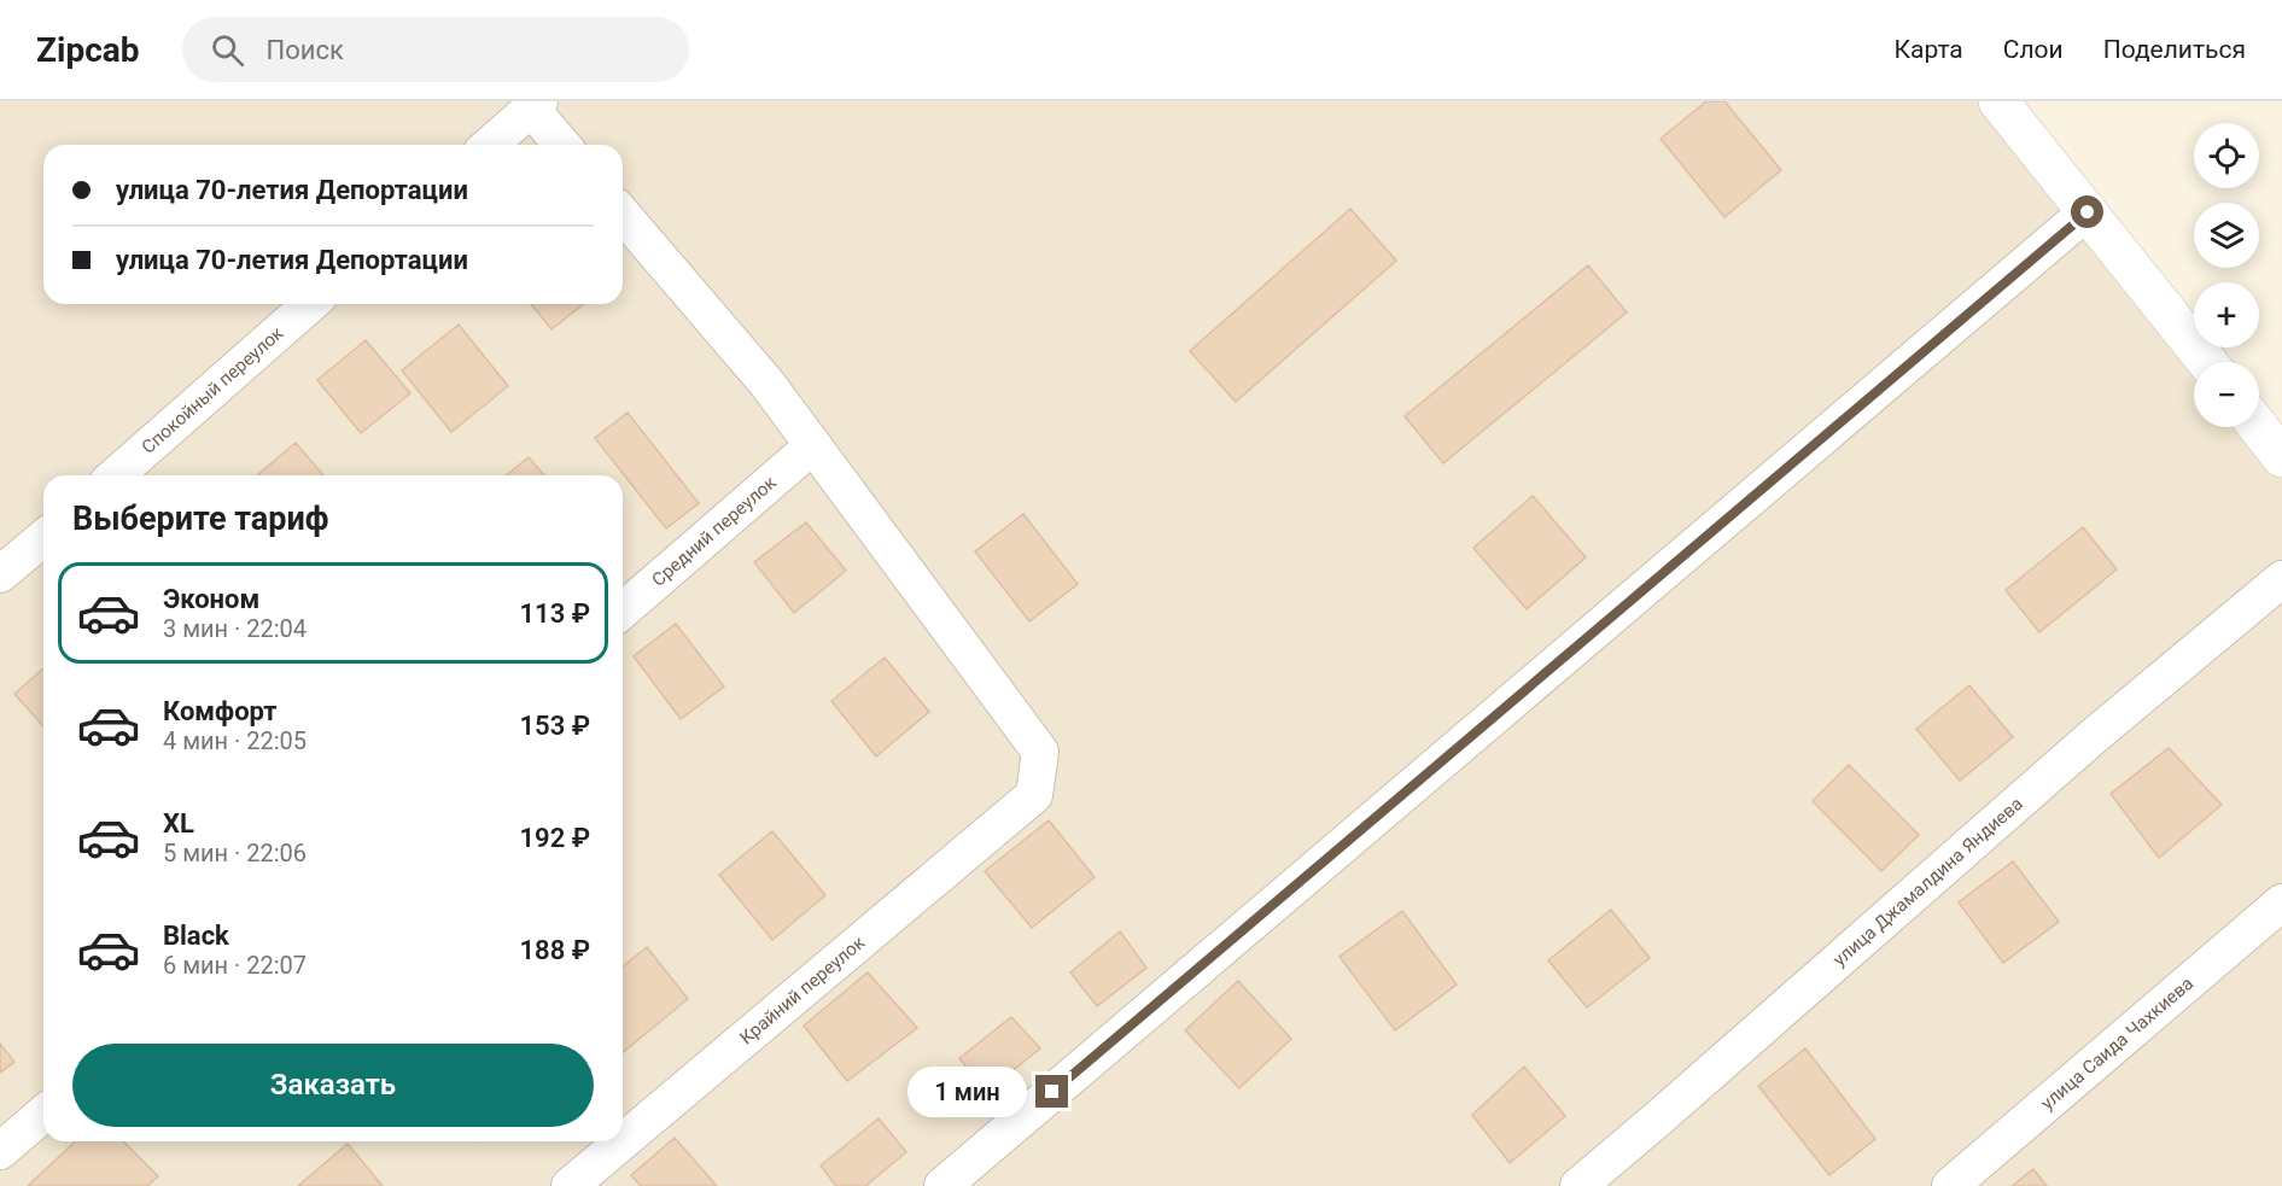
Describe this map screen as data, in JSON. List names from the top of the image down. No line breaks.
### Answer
{"streets":{"street":["Спокойный переулок","Средний переулок","улица Джамалдина Яндиева","Крайний переулок","улица Саида Чахкиева"]},"crossings":[["Средний переулок","Крайний переулок"]],"page":{"header":"Zipcab","search":"Поиск","nav":["Карта","Слои","Поделиться"],"map_buttons":["+","−"],"banner":["улица 70-летия Депортации","улица 70-летия Депортации"],"heading":"Выберите тариф","list":[{"name":"Эконом","note":"3 мин · 22:04","value":"113 ₽"},{"name":"Комфорт","note":"4 мин · 22:05","value":"153 ₽"},{"name":"XL","note":"5 мин · 22:06","value":"192 ₽"},{"name":"Black","note":"6 мин · 22:07","value":"188 ₽"}],"buttons":"Заказать","bubble":"1 мин"}}
